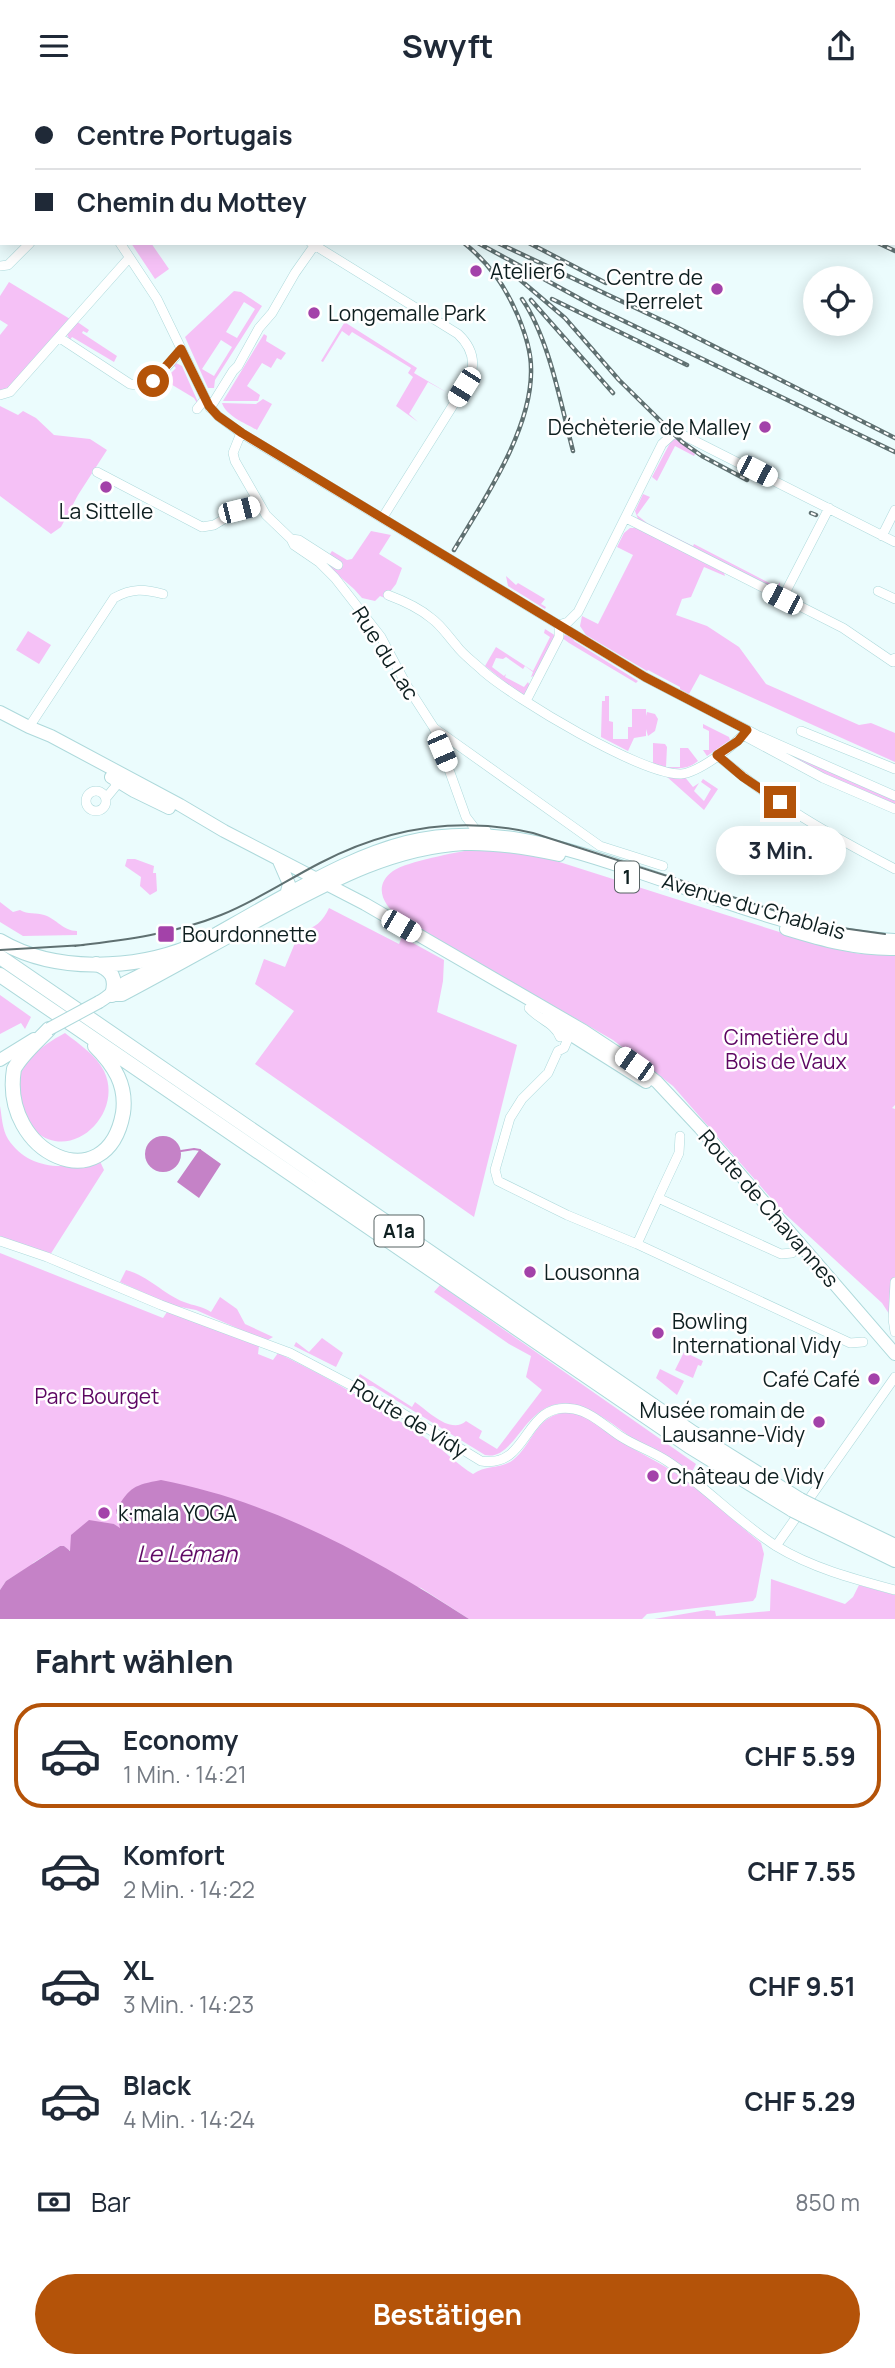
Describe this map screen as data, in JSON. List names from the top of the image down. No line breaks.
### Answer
{"streets":{"highway":["A1a"],"main road":["1","Avenue du Chablais","Route de Chavannes"],"street":["Rue du Lac","Route de Vidy"]},"crossings":[["1","Avenue du Chablais"],["Avenue du Chablais","Route de Chavannes"]],"water":["Le Léman"],"parks":["Cimetière du Bois de Vaux","Parc Bourget"],"places":{"other":["Atelier6","Centre de Perrelet","Longemalle Park","Déchèterie de Malley","La Sittelle","Lousonna","Bowling International Vidy","Café Café","Musée romain de Lausanne-Vidy","Château de Vidy","k·mala YOGA"],"transit":["Bourdonnette"]},"page":{"header":"Swyft","banner":["Centre Portugais","Chemin du Mottey"],"bubble":"3 Min.","heading":"Fahrt wählen","list":[{"name":"Economy","note":"1 Min. · 14:21","value":"CHF 5.59"},{"name":"Komfort","note":"2 Min. · 14:22","value":"CHF 7.55"},{"name":"XL","note":"3 Min. · 14:23","value":"CHF 9.51"},{"name":"Black","note":"4 Min. · 14:24","value":"CHF 5.29"}],"pay":["Bar","850 m"],"buttons":"Bestätigen"}}
